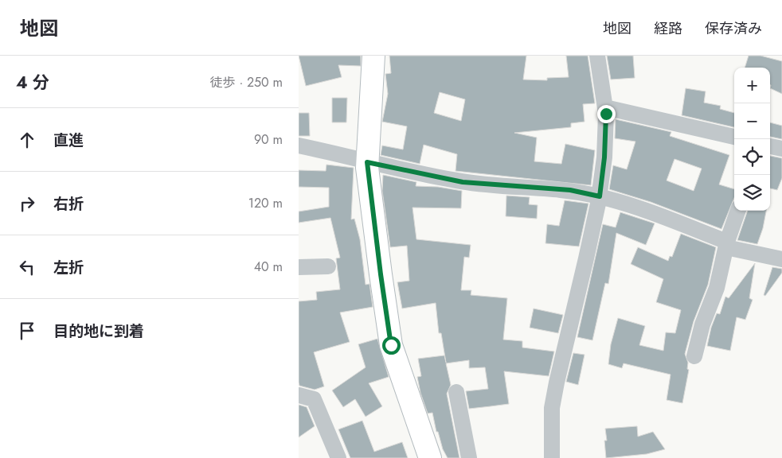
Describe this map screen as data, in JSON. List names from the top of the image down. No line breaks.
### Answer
{"page":{"header":"地図","nav":["地図","経路","保存済み"],"heading":["4 分","徒歩 · 250 m"],"map_buttons":["+","−"],"list":[["直進","90 m"],["右折","120 m"],["左折","40 m"],"目的地に到着"]}}
